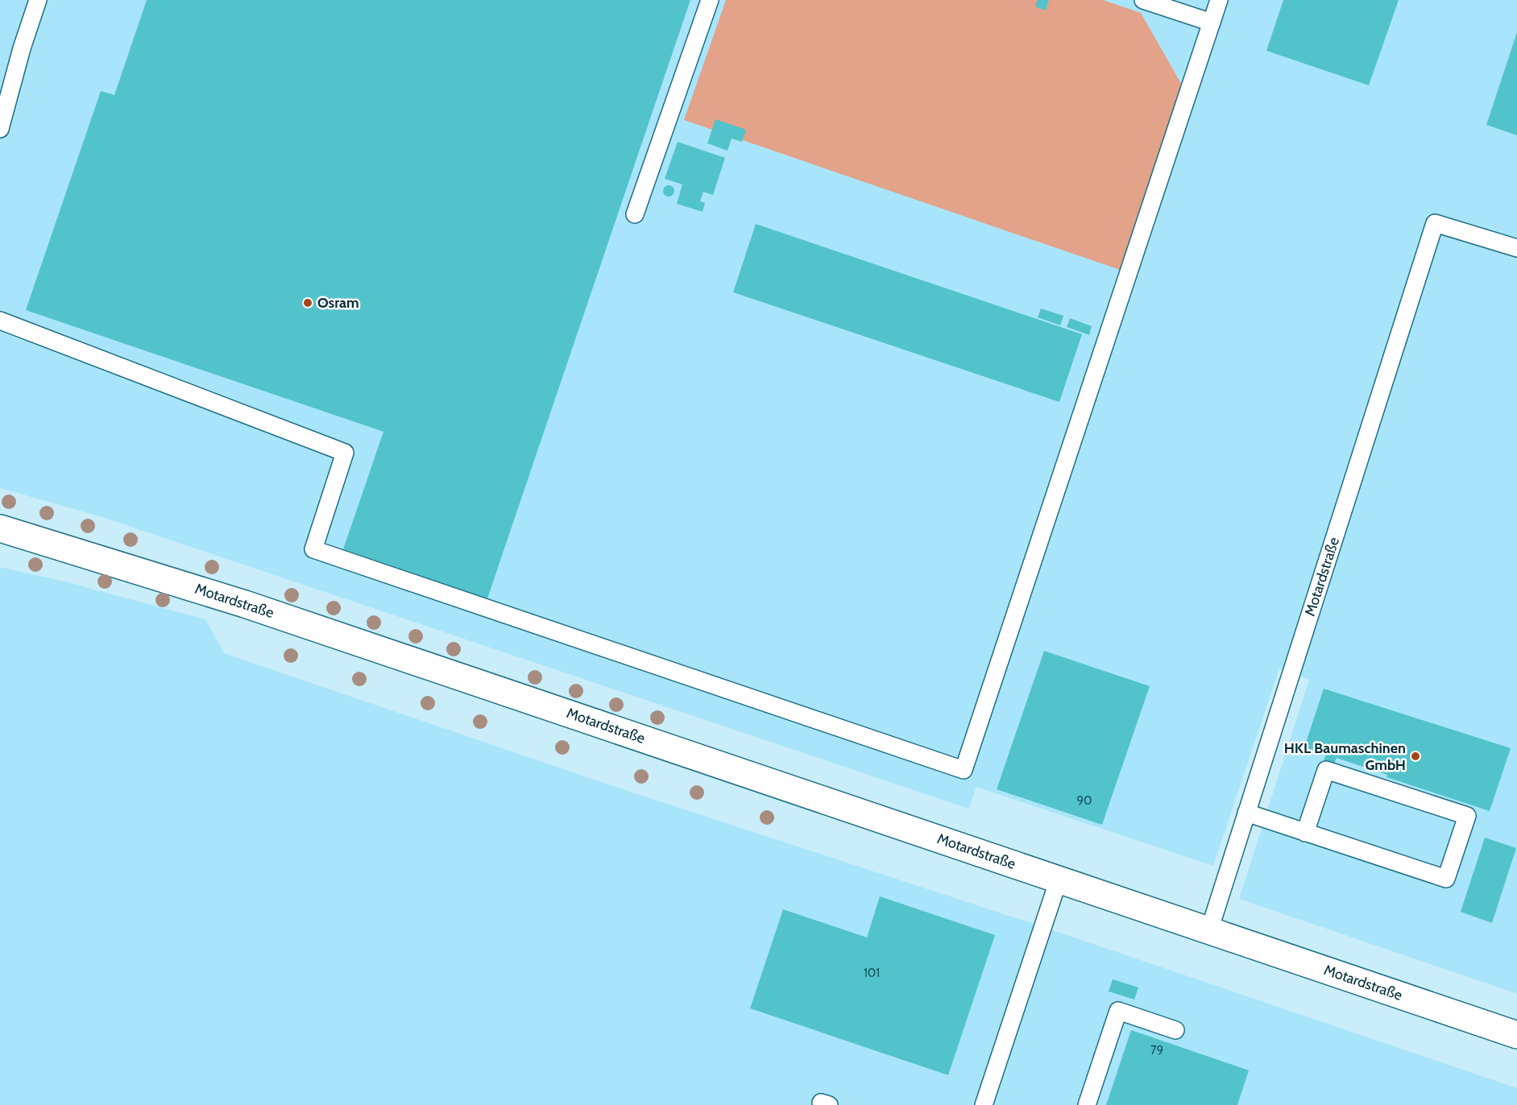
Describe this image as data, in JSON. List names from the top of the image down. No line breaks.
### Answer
{"streets":{"street":["Motardstraße"]},"places":["Osram","HKL Baumaschinen GmbH"],"house_numbers":["90","101","79"]}
